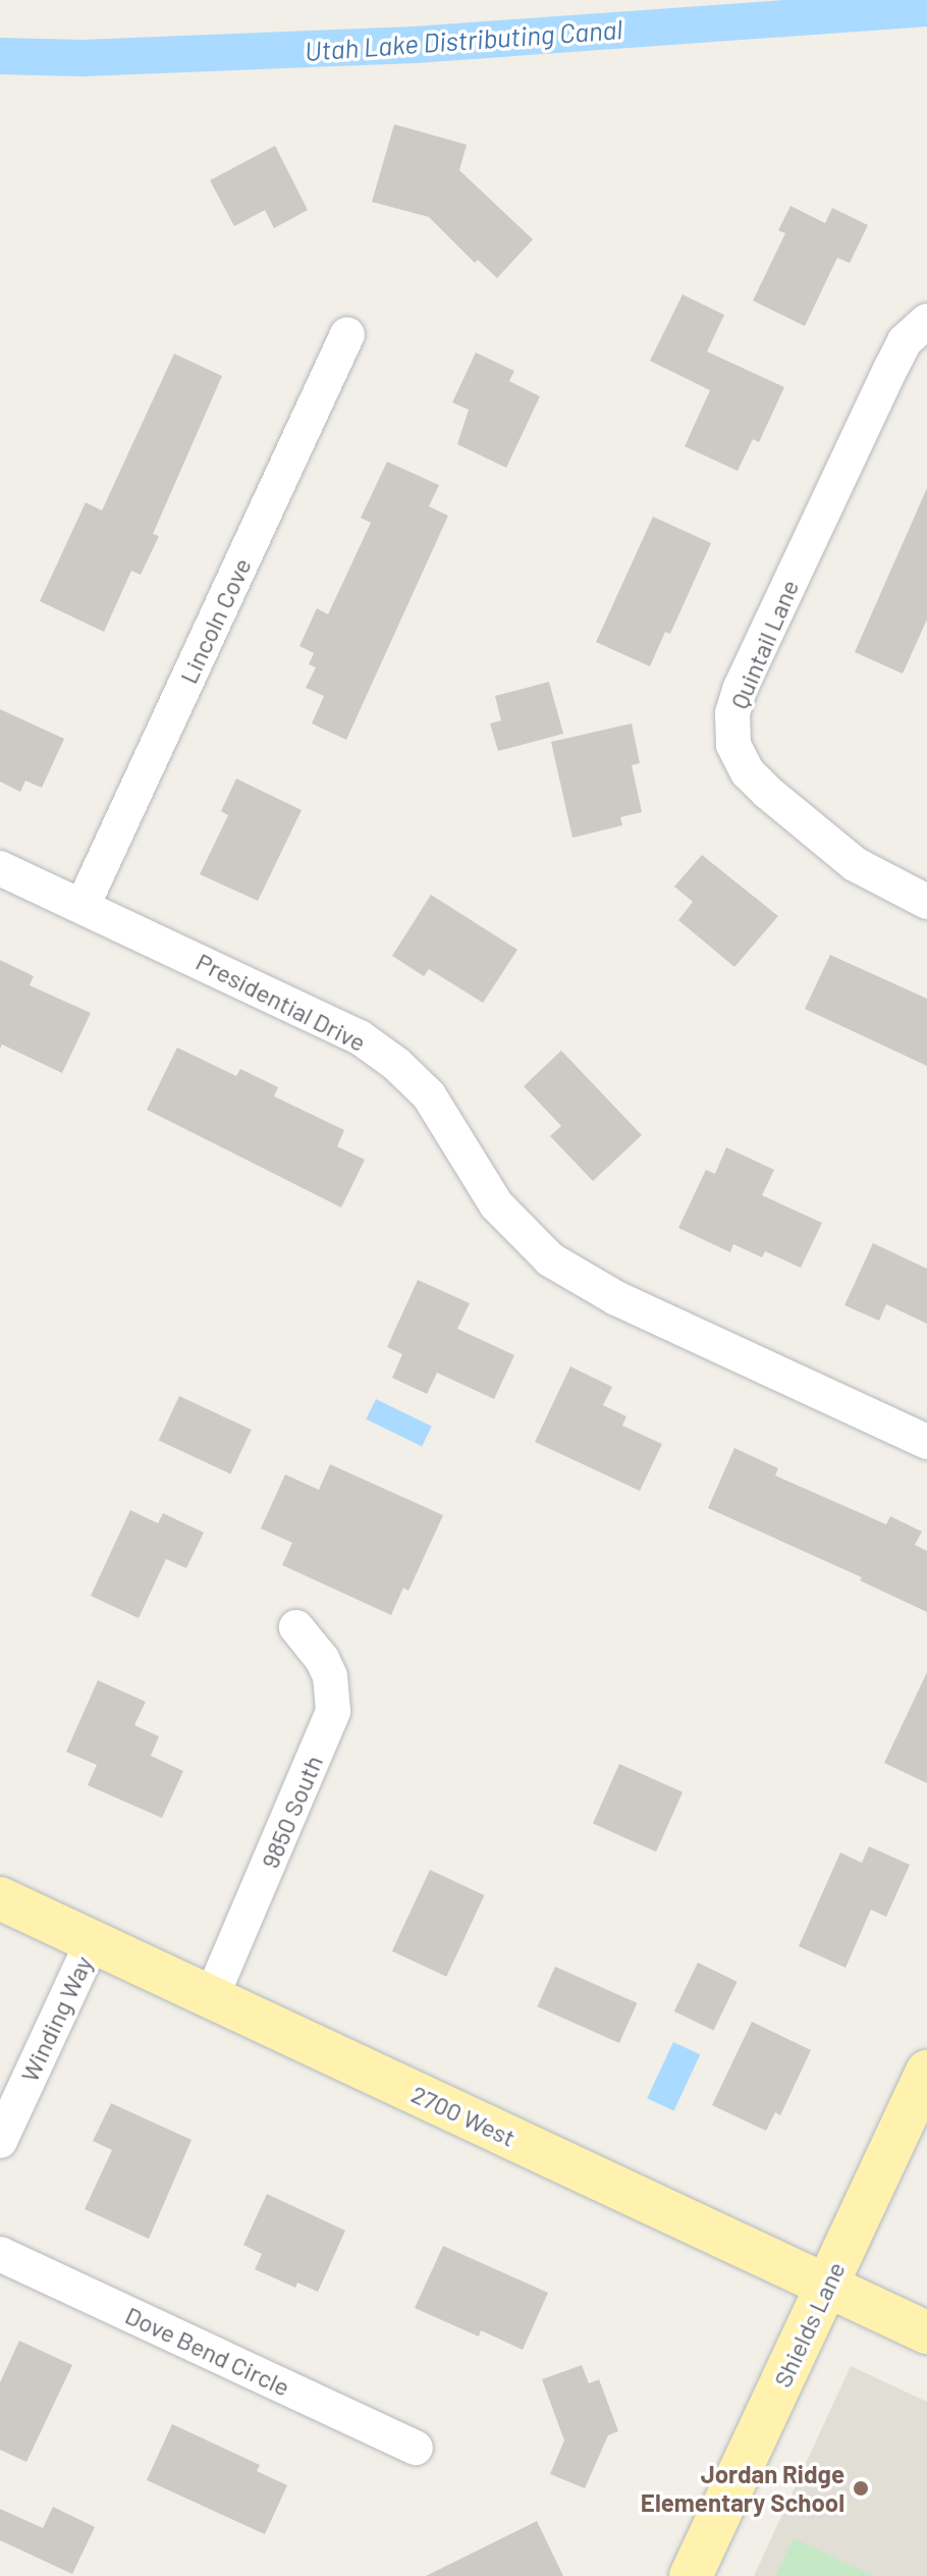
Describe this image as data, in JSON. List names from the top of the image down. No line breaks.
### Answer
{"streets":{"main road":["2700 West","Shields Lane"],"street":["Lincoln Cove","Quintail Lane","Presidential Drive","9850 South","Winding Way","Dove Bend Circle"]},"crossings":[["Lincoln Cove","Presidential Drive"],["9850 South","2700 West"],["Winding Way","2700 West"],["2700 West","Shields Lane"]],"water":["Utah Lake Distributing Canal"],"places":["Jordan Ridge Elementary School"]}
